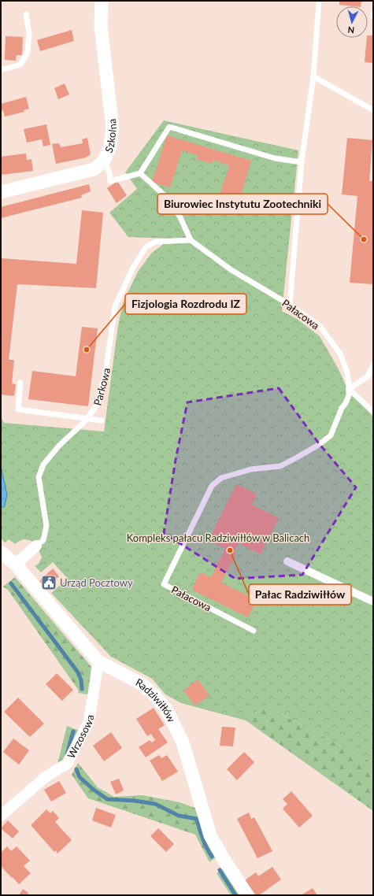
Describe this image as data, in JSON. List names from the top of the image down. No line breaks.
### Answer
{"streets":{"street":["Szkolna","Parkowa","Radziwiłłów","Wrzosowa"],"lane":["Pałacowa"]},"crossings":[["Pałacowa","Parkowa"],["Parkowa","Radziwiłłów"],["Radziwiłłów","Wrzosowa"]],"parks":["Kompleks pałacu Radziwiłłów w Balicach"],"places":{"other":["Biurowiec Instytutu Zootechniki","Fizjologia Rozdrodu IZ","Pałac Radziwiłłów"],"public building":["Urząd Pocztowy"]},"north":"bottom"}
